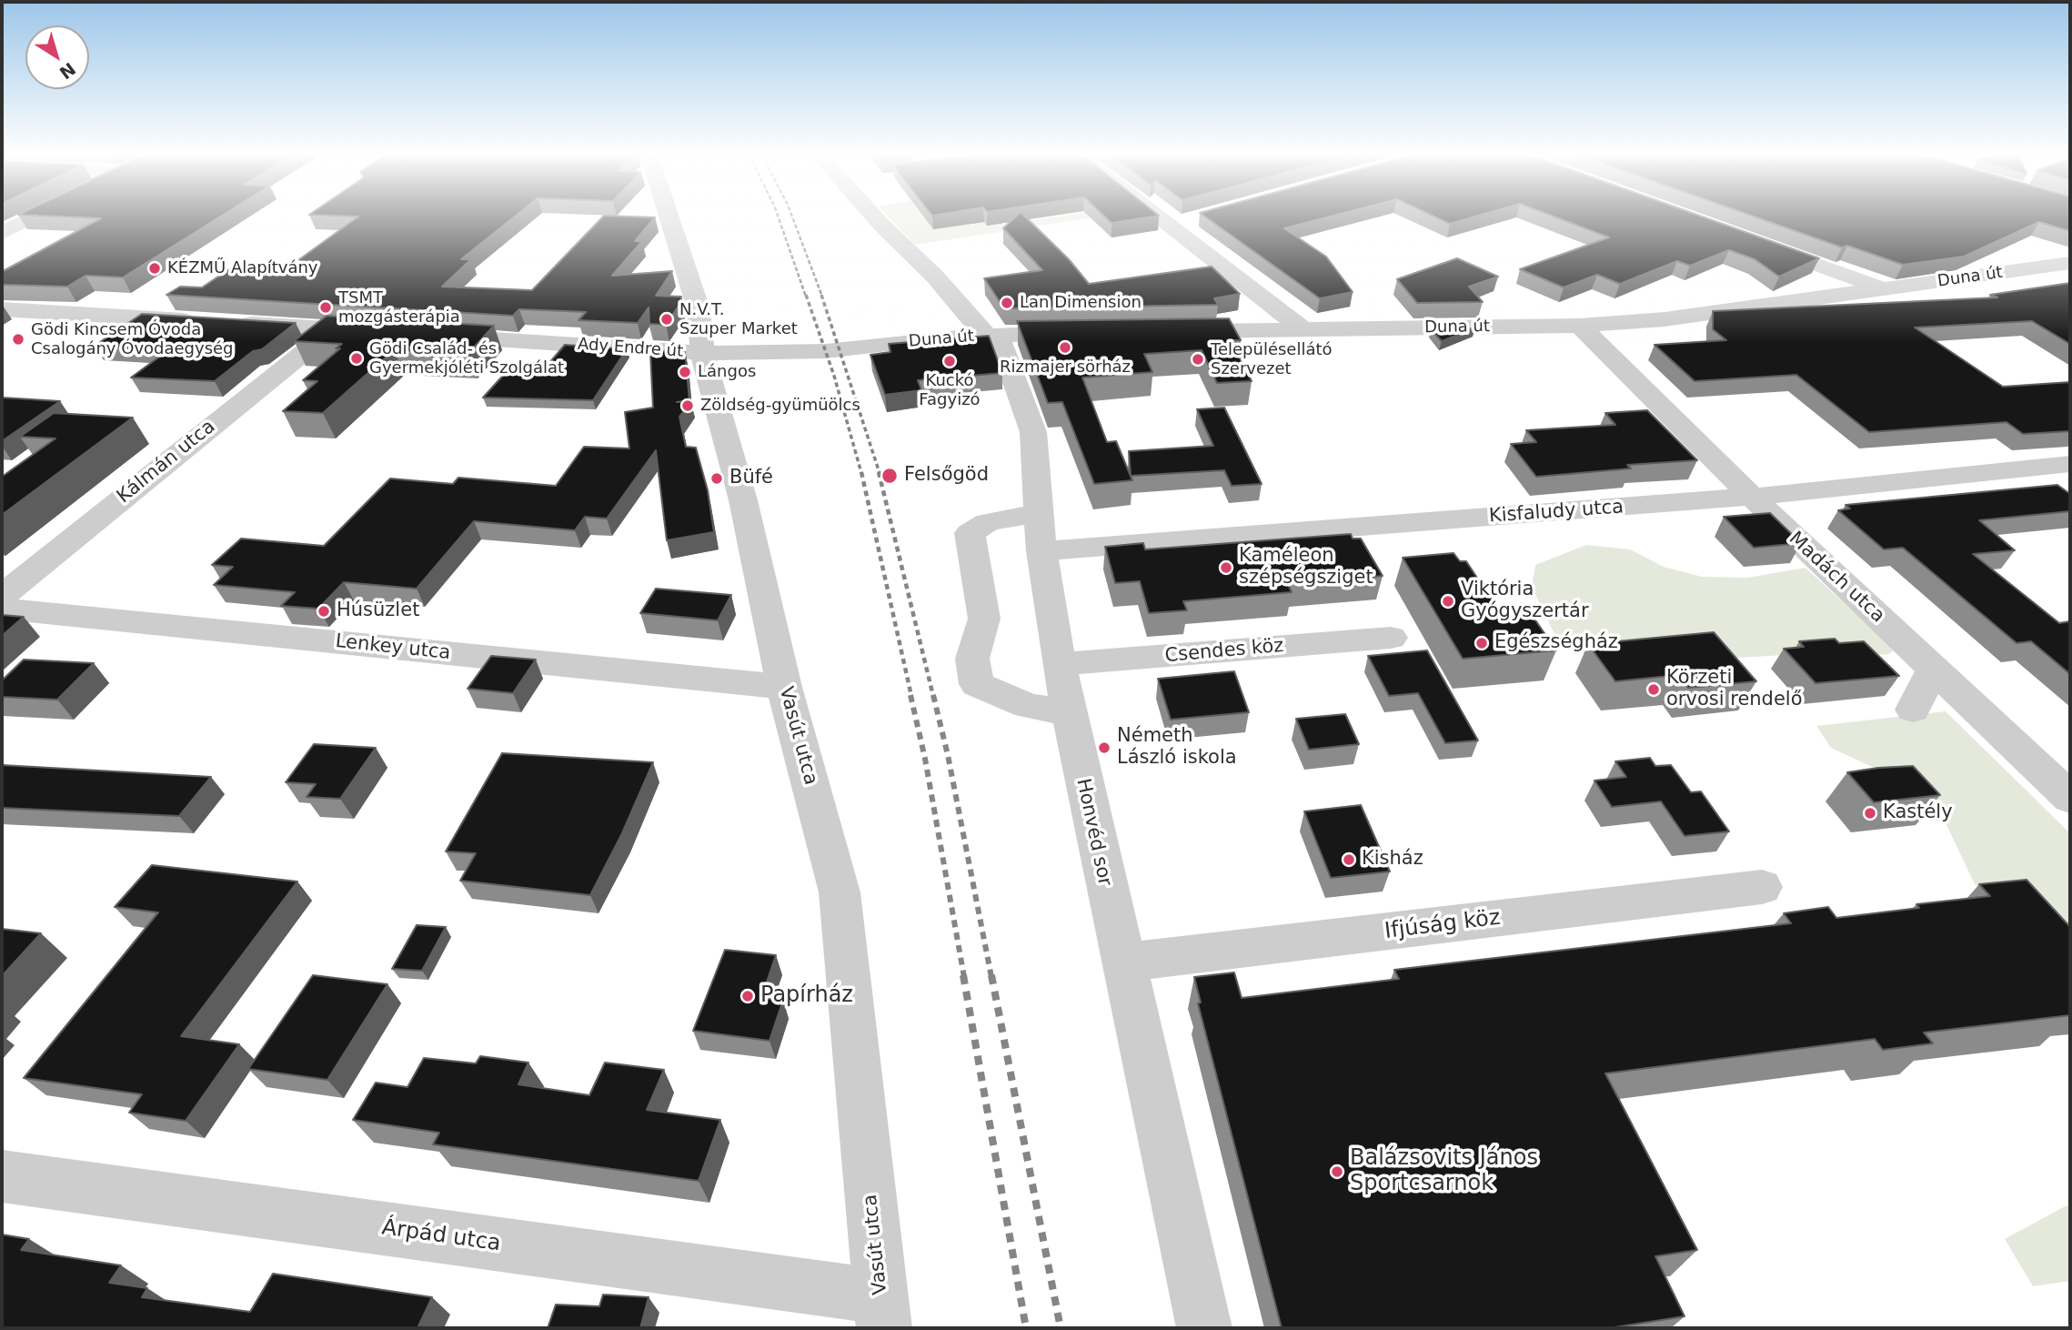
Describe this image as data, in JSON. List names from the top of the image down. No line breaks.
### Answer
{"streets":{"street":["Duna út","Ady Endre út","Kálmán utca","Kisfaludy utca","Madách utca","Lenkey utca","Csendes köz","Vasút utca","Honvéd sor","Ifjúság köz","Árpád utca"]},"crossings":[["Duna út","Ady Endre út"],["Duna út","Madách utca"],["Duna út","Honvéd sor"],["Ady Endre út","Vasút utca"],["Kisfaludy utca","Madách utca"],["Kisfaludy utca","Honvéd sor"],["Lenkey utca","Vasút utca"],["Csendes köz","Honvéd sor"],["Vasút utca","Árpád utca"],["Honvéd sor","Ifjúság köz"]],"places":["KÉZMŰ Alapítvány","Lan Dimension","TSMT mozgásterápia","N.V.T. Szuper Market","Gödi Kincsem Óvoda Csalogány Óvodaegység","Rizmajer sörház","Gödi Család- és Gyermekjóléti Szolgálat","Településellátó Szervezet","Kuckó Fagyizó","Lángos","Zöldség-gyümüölcs","Felsőgöd","Büfé","Kaméleon szépségsziget","Viktória Gyógyszertár","Húsüzlet","Egészségház","Körzeti orvosi rendelő","Németh László iskola","Kastély","Kisház","Papírház","Balázsovits János Sportcsarnok"],"north":"bottom right"}
